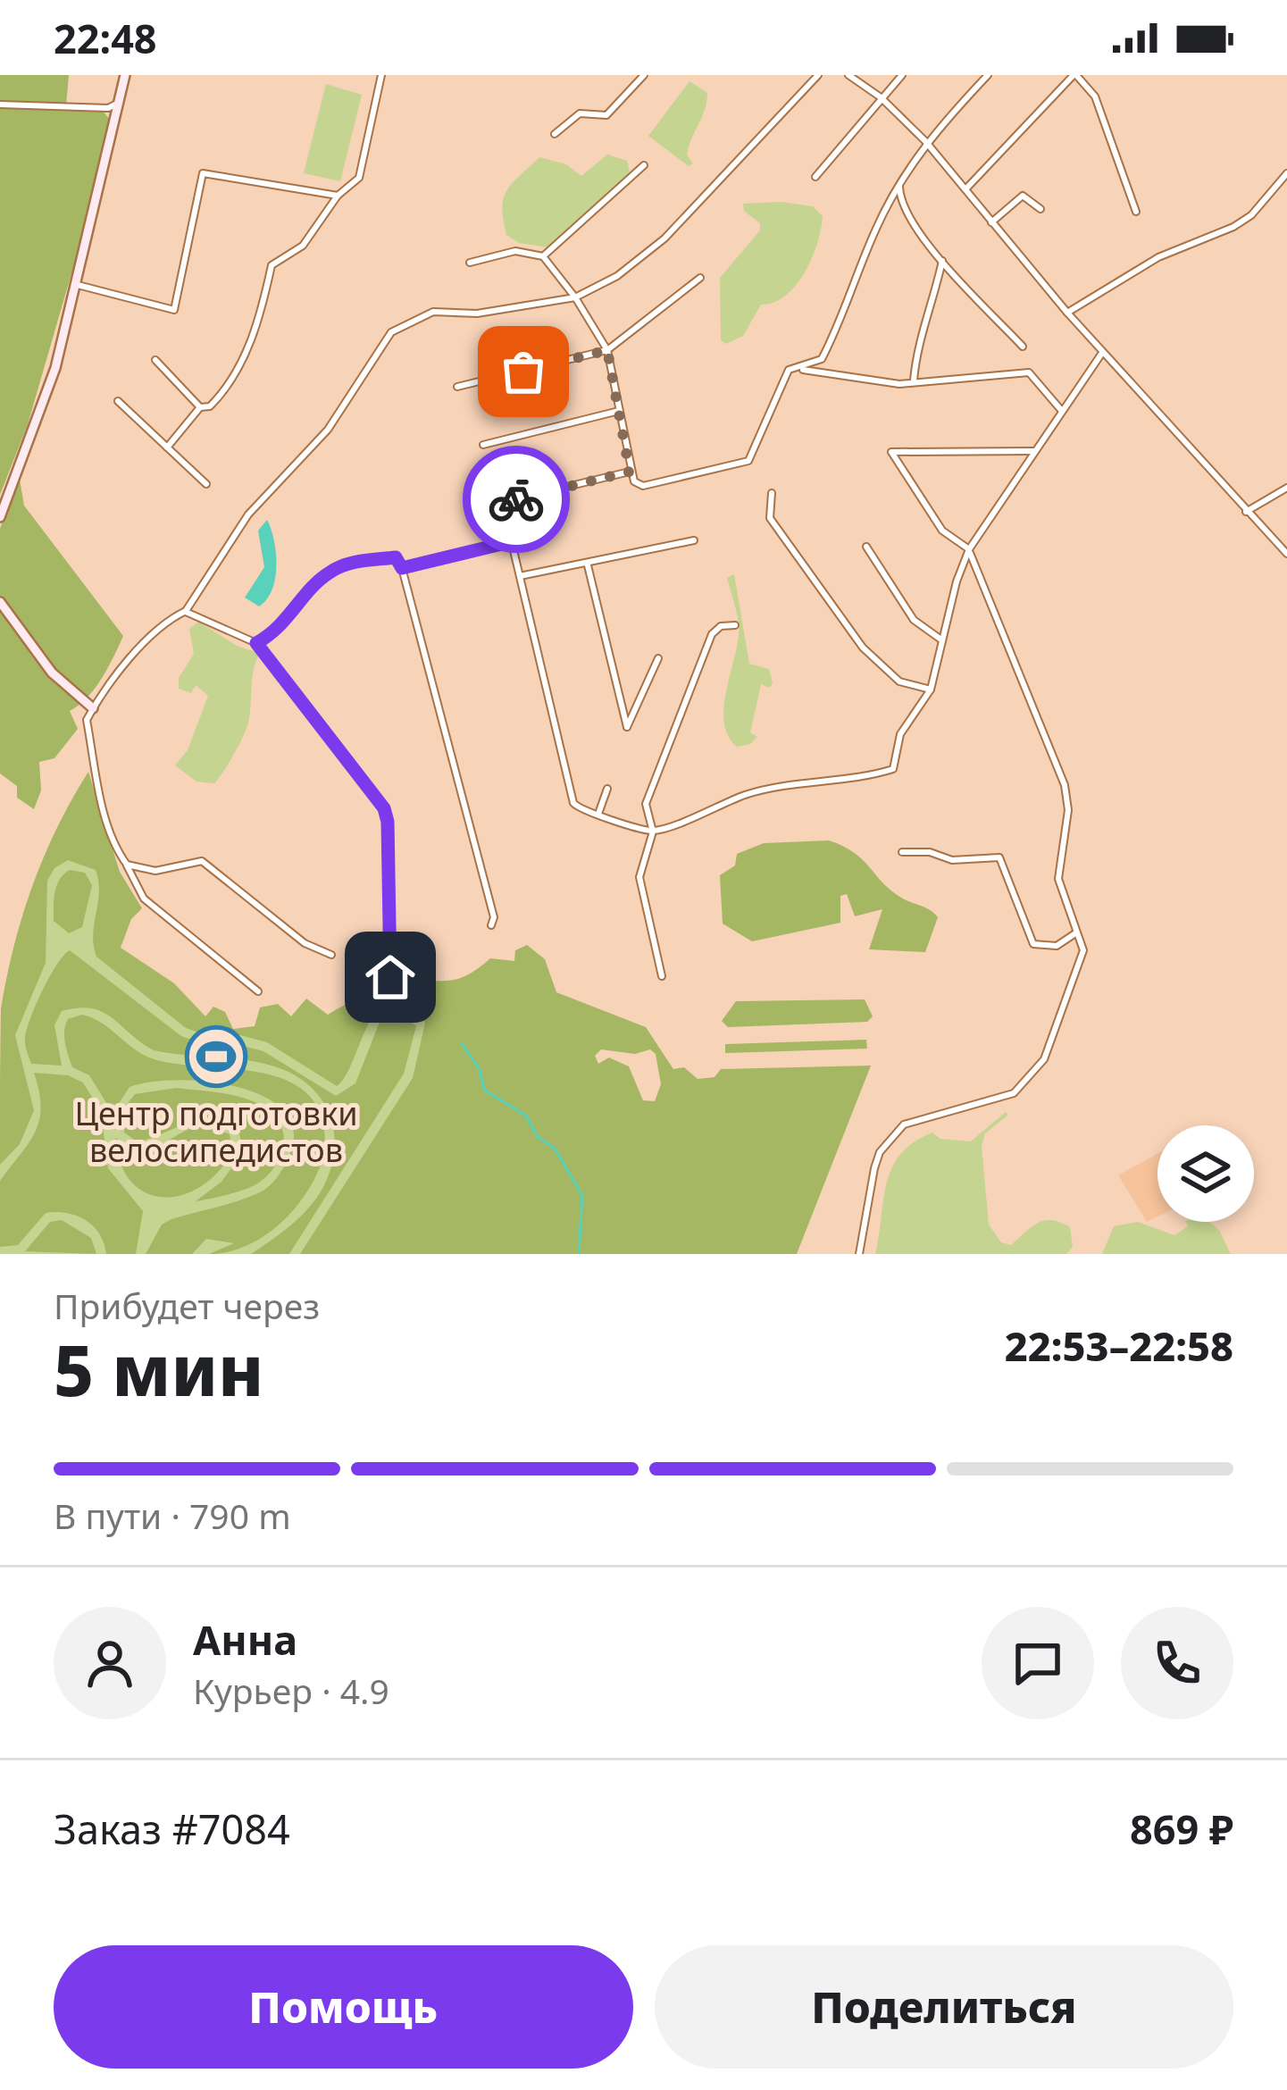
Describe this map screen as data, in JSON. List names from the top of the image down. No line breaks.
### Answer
{"places":{"sports":["Центр подготовки велосипедистов"]},"page":{"status":"22:48","heading":["5 мин","Прибудет через","22:53–22:58"],"panel":["Анна","Курьер · 4.9","Заказ #7084","869 ₽"],"bar":"В пути · 790 m","buttons":["Помощь","Поделиться"]}}
